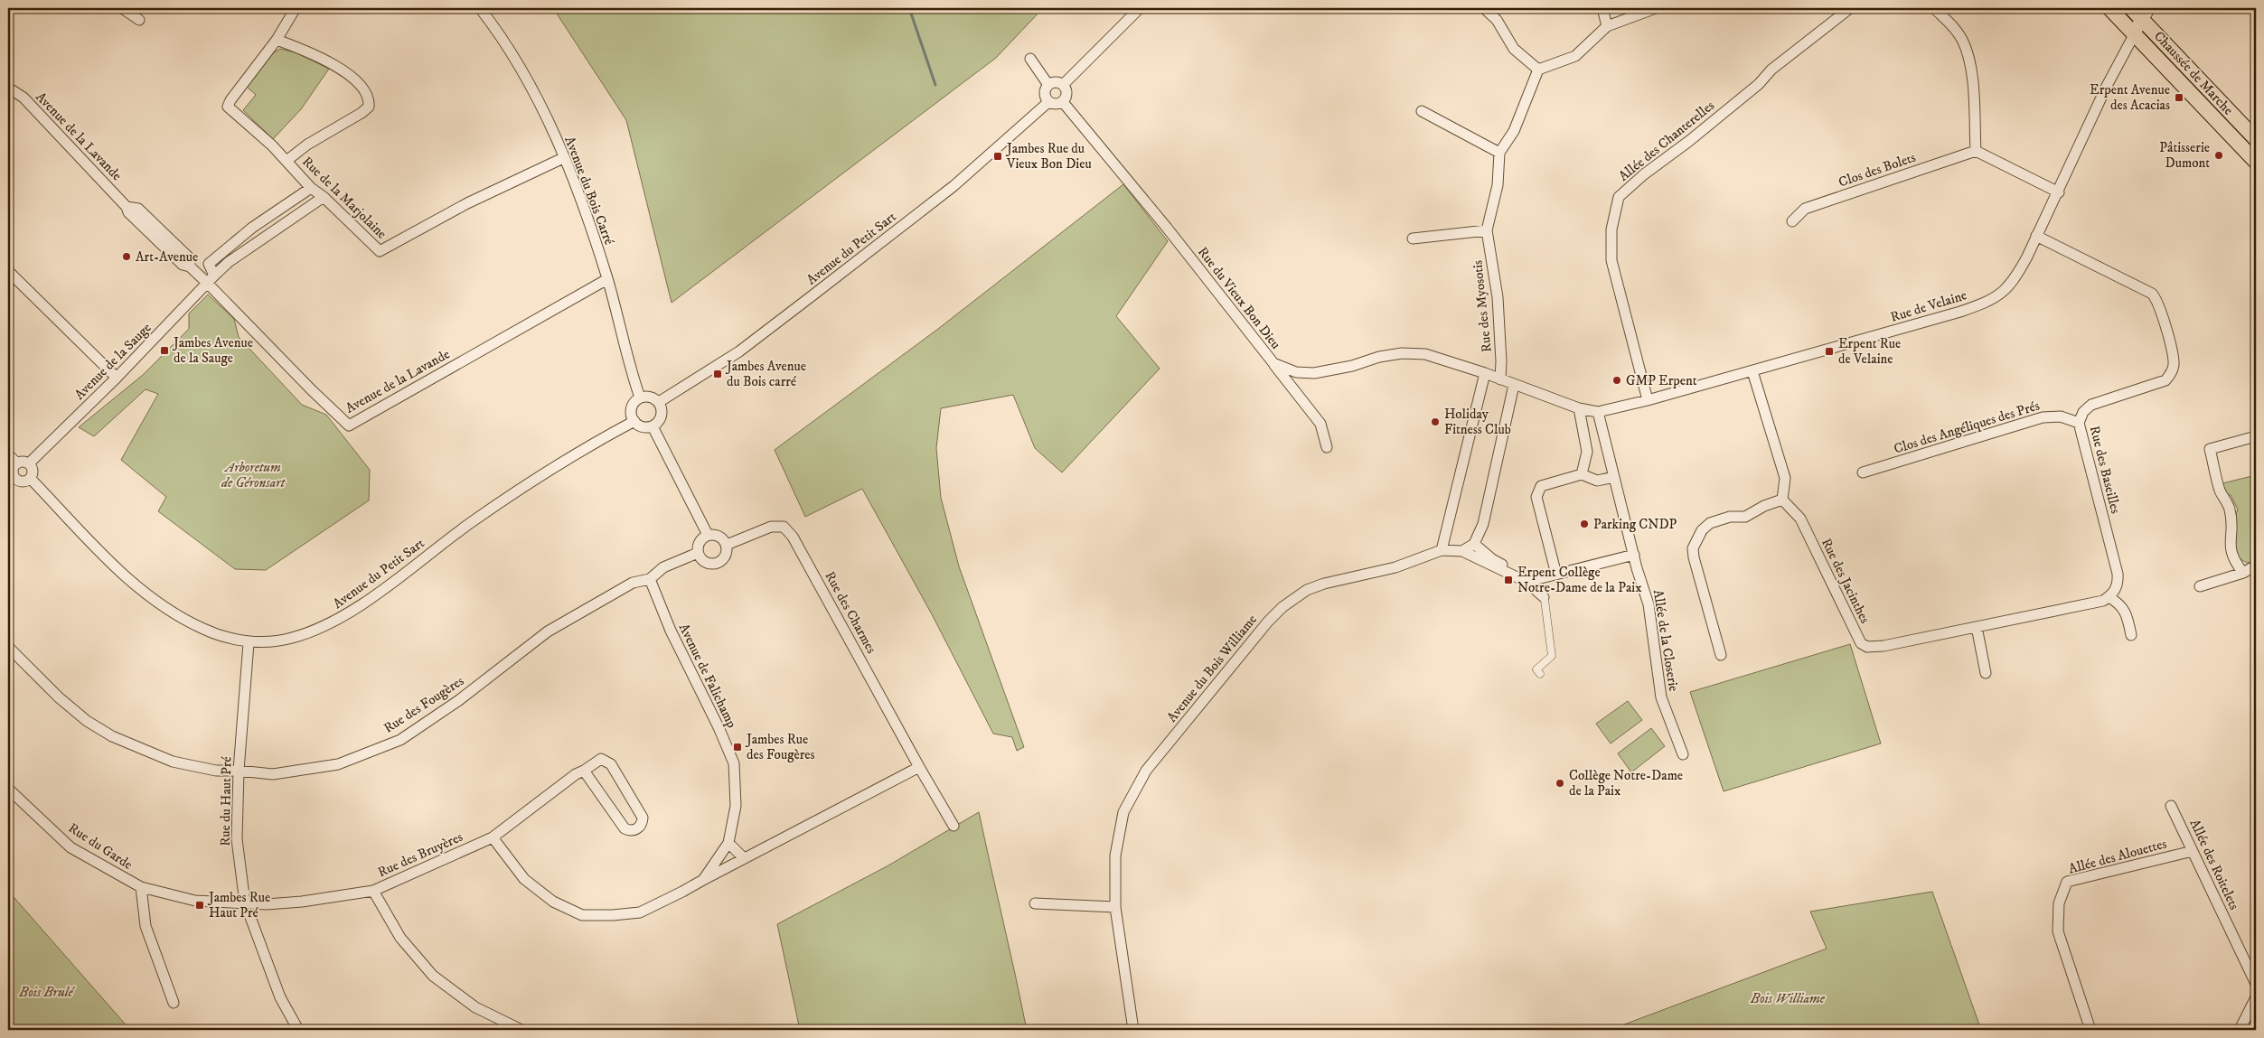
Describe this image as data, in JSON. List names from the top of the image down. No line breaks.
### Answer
{"streets":{"main road":["Chaussée de Marche"],"street":["Avenue de la Lavande","Allée des Chanterelles","Clos des Bolets","Avenue du Bois Carré","Rue de la Marjolaine","Avenue du Petit Sart","Rue du Vieux Bon Dieu","Rue des Myosotis","Rue de Velaine","Avenue de la Sauge","Clos des Angéliques des Prés","Rue des Baseilles","Rue des Jacinthes","Rue des Charmes","Allée de la Closerie","Avenue du Bois Williame","Avenue de Falichamp","Rue des Fougères","Rue du Haut Pré","Rue du Garde","Rue des Bruyères","Allée des Alouettes","Allée des Roitelets"]},"crossings":[["Chaussée de Marche","Rue de Velaine"],["Avenue de la Lavande","Avenue du Bois Carré"],["Avenue de la Lavande","Avenue de la Sauge"],["Allée des Chanterelles","Rue de Velaine"],["Avenue du Bois Carré","Rue de la Marjolaine"],["Avenue du Bois Carré","Avenue du Petit Sart"],["Rue de la Marjolaine","Avenue de la Sauge"],["Avenue du Petit Sart","Rue du Vieux Bon Dieu"],["Avenue du Petit Sart","Avenue de la Sauge"],["Avenue du Petit Sart","Rue du Haut Pré"],["Rue du Vieux Bon Dieu","Rue des Myosotis"],["Rue de Velaine","Rue des Baseilles"],["Rue de Velaine","Allée de la Closerie"],["Clos des Angéliques des Prés","Rue des Baseilles"],["Rue des Baseilles","Rue des Jacinthes"],["Avenue de Falichamp","Rue des Fougères"],["Avenue de Falichamp","Rue des Bruyères"],["Rue des Fougères","Rue du Haut Pré"],["Rue du Haut Pré","Rue du Garde"],["Rue du Haut Pré","Rue des Bruyères"],["Rue du Garde","Rue des Bruyères"],["Allée des Alouettes","Allée des Roitelets"]],"parks":["Arboretum de Géronsart","Bois Brulé","Bois Williame"],"places":{"transit":["Erpent Avenue des Acacias","Jambes Rue du Vieux Bon Dieu","Jambes Avenue de la Sauge","Erpent Rue de Velaine","Jambes Avenue du Bois carré","Erpent Collège Notre-Dame de la Paix","Jambes Rue des Fougères","Jambes Rue Haut Pré"],"other":["Pâtisserie Dumont","Art-Avenue","GMP Erpent","Holiday Fitness Club","Parking CNDP","Collège Notre-Dame de la Paix"]}}
